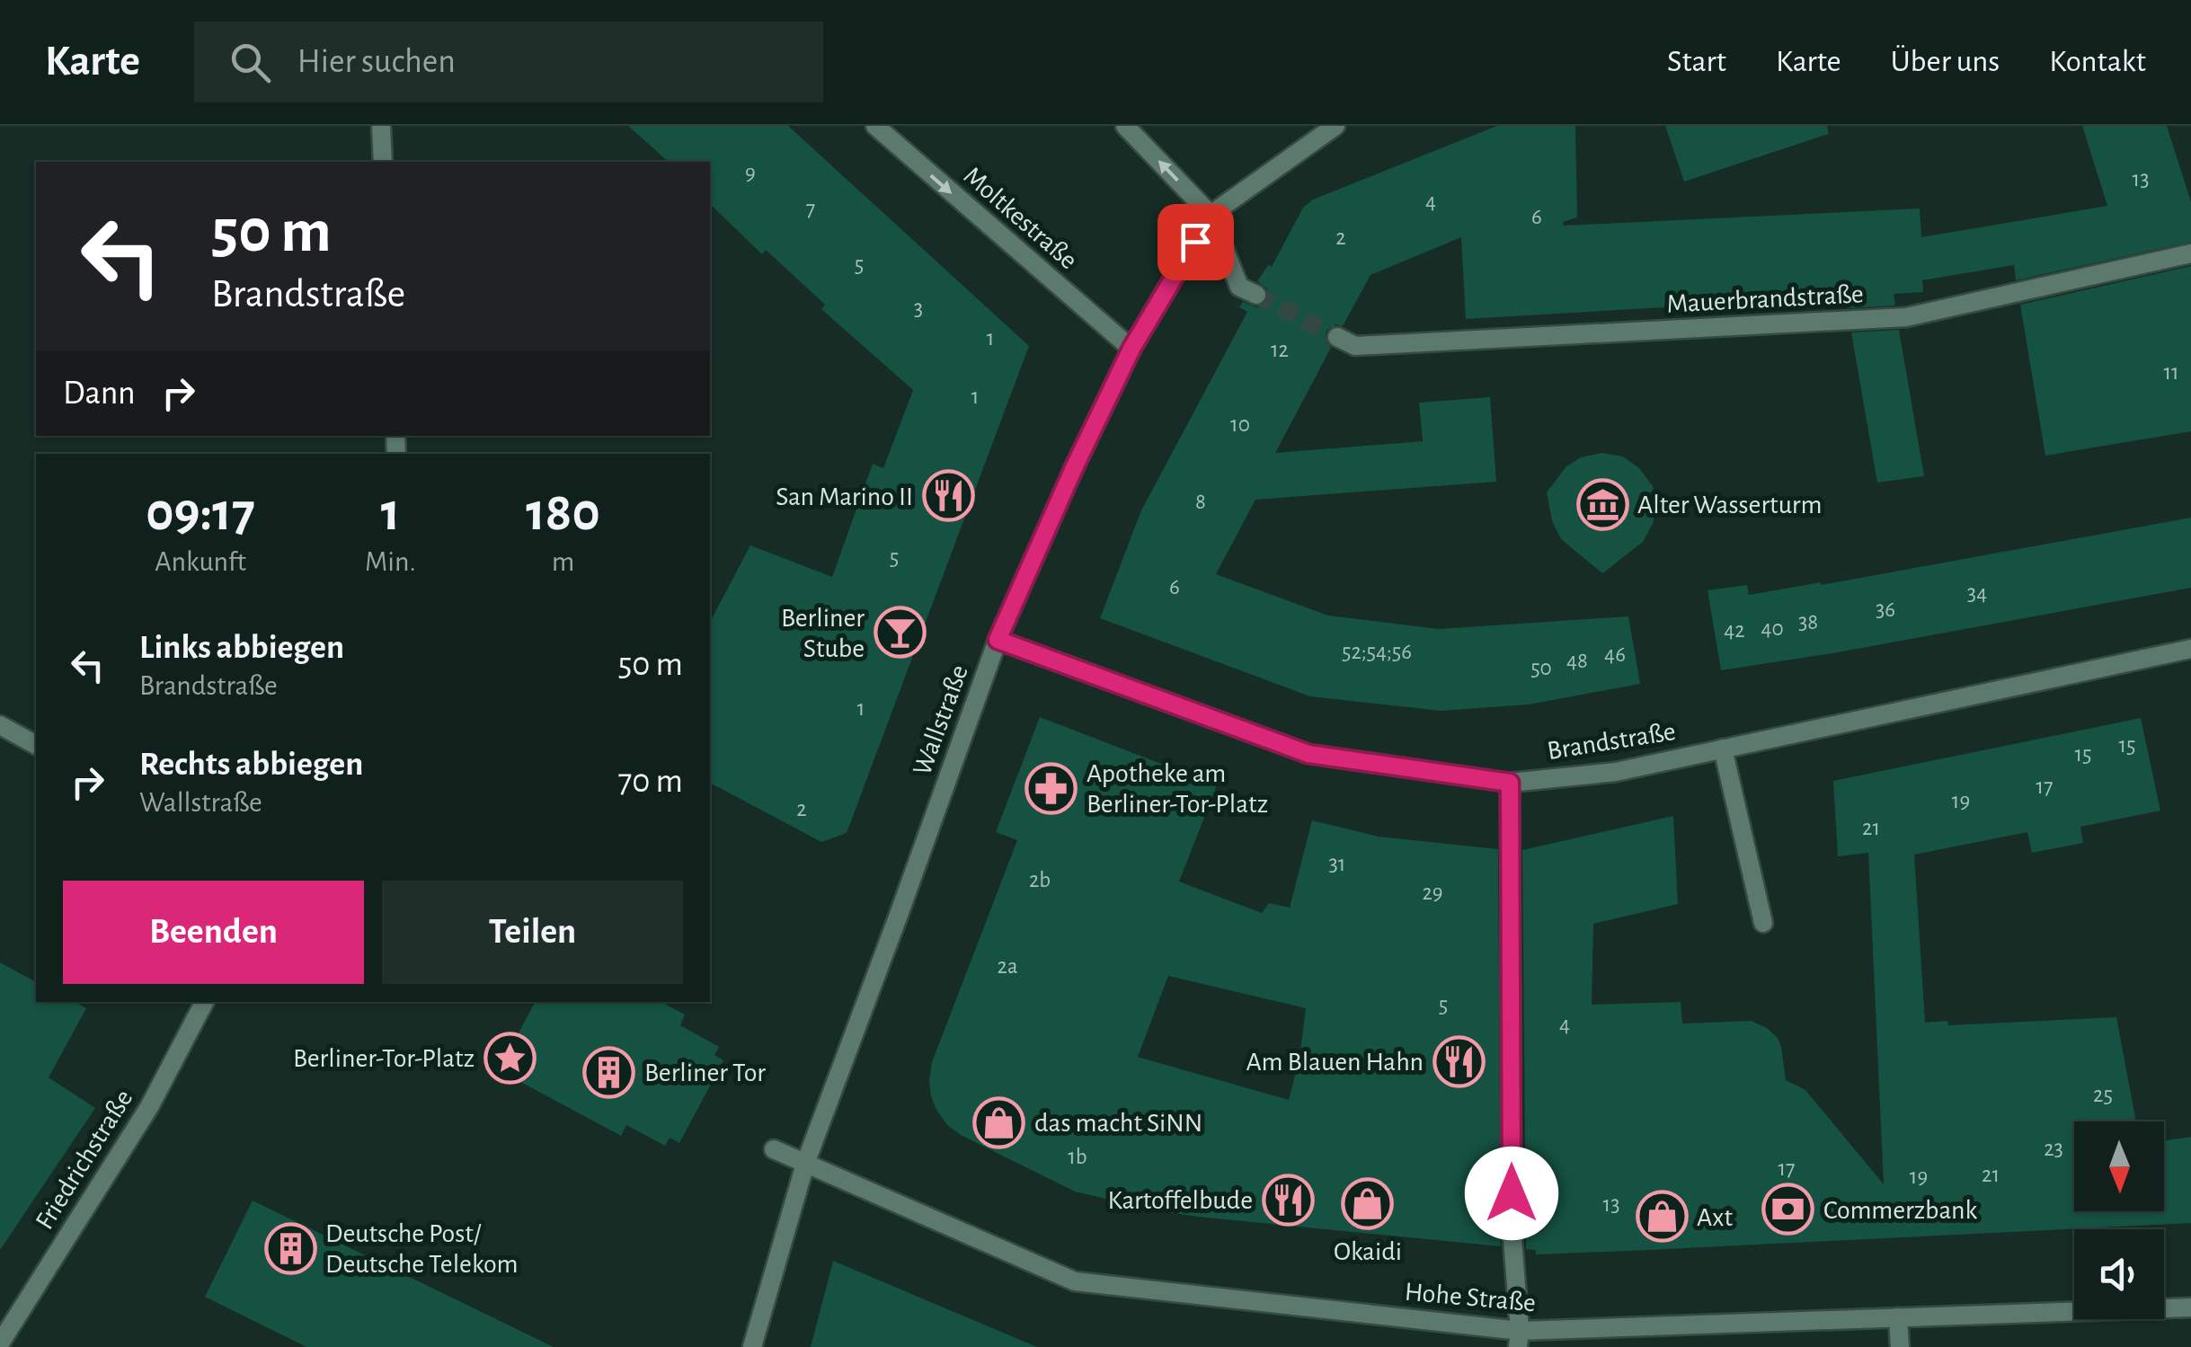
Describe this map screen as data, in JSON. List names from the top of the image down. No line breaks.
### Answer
{"streets":{"street":["Moltkestraße","Mauerbrandstraße","Wallstraße","Brandstraße","Friedrichstraße","Hohe Straße"]},"crossings":[["Moltkestraße","Wallstraße"],["Wallstraße","Brandstraße"],["Wallstraße","Hohe Straße"]],"one_way":["Moltkestraße"],"places":{"restaurant":["San Marino II","Am Blauen Hahn","Kartoffelbude"],"museum":["Alter Wasserturm"],"bar":["Berliner Stube"],"pharmacy":["Apotheke am Berliner-Tor-Platz"],"place":["Berliner-Tor-Platz"],"building":["Berliner Tor","Deutsche Post/ Deutsche Telekom"],"shop":["das macht SiNN","Okaidi","Axt"],"bank":["Commerzbank"]},"house_numbers":["9","13","4","7","6","2","5","3","1","12","11","1","10","8","5","6","34","36","38","40","42","52;54;56","46","48","50","1","15","15","17","19","2","21","31","2b","29","2a","5","4","25","23","1b","17","21","19","13"],"north":"bottom","page":{"header":"Karte","search":"Hier suchen","nav":["Start","Karte","Über uns","Kontakt"],"turn":["50 m","Brandstraße"],"then":"Dann","eta":["09:17","Ankunft","1","Min.","180","m"],"list":[{"name":"Links abbiegen","note":"Brandstraße","value":"50 m"},{"name":"Rechts abbiegen","note":"Wallstraße","value":"70 m"}],"buttons":["Beenden","Teilen"]}}
